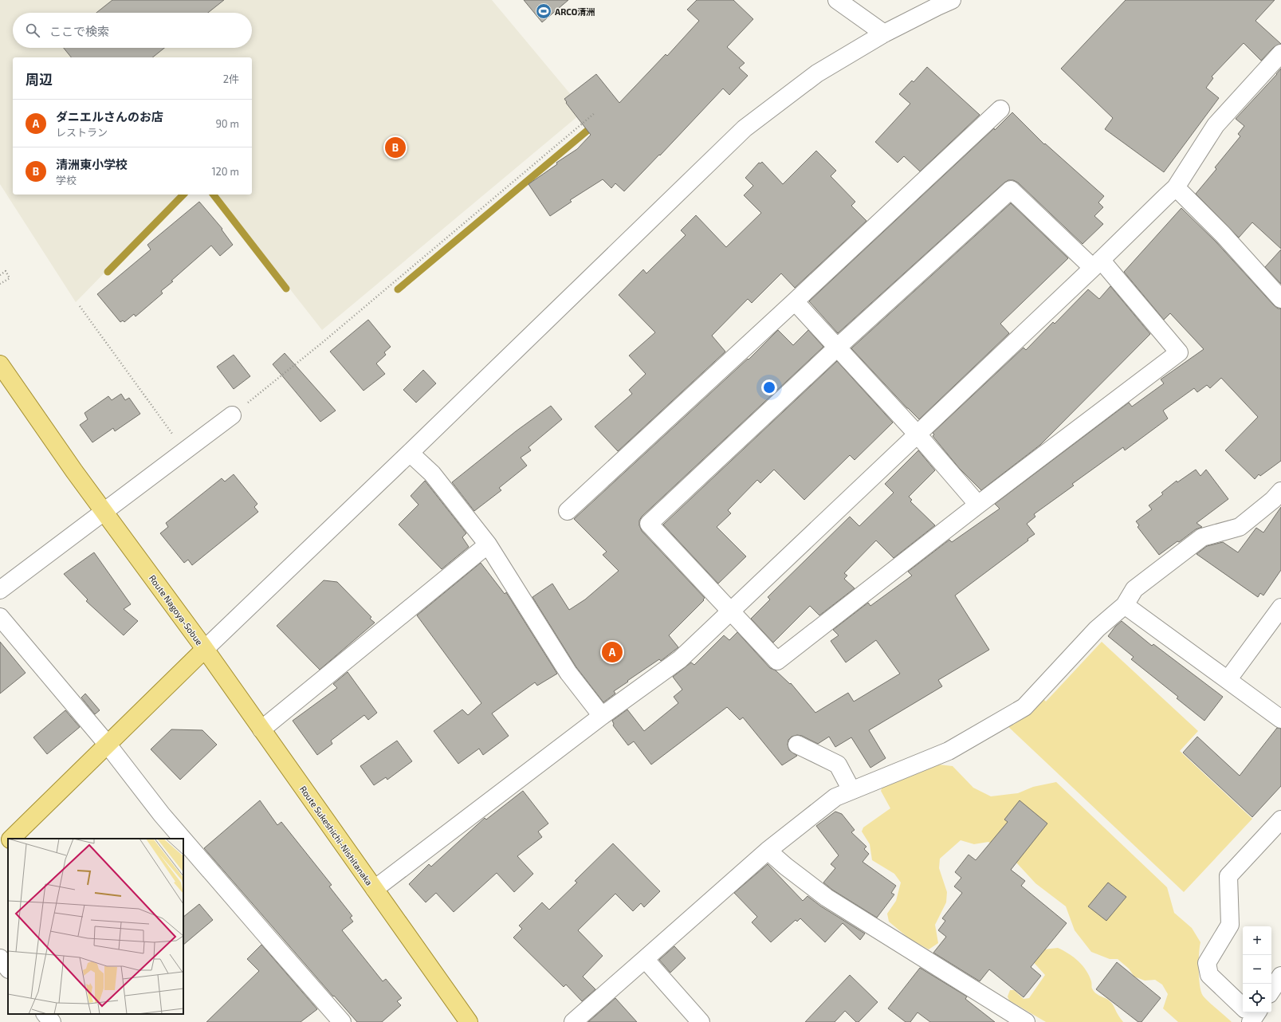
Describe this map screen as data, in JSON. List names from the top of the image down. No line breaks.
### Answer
{"streets":{"main road":["Route Nagoya-Sobue","Route Sukeshichi-Nishitanaka"]},"crossings":[["Route Nagoya-Sobue","Route Sukeshichi-Nishitanaka"]],"places":{"sports":["ARCO清洲"]},"page":{"search":"ここで検索","heading":["周辺","2件"],"list":[{"mark":"A","name":"ダニエルさんのお店","note":"レストラン","value":"90 m"},{"mark":"B","name":"清洲東小学校","note":"学校","value":"120 m"}],"pins":["B","A"],"map_buttons":["+","−"]}}
